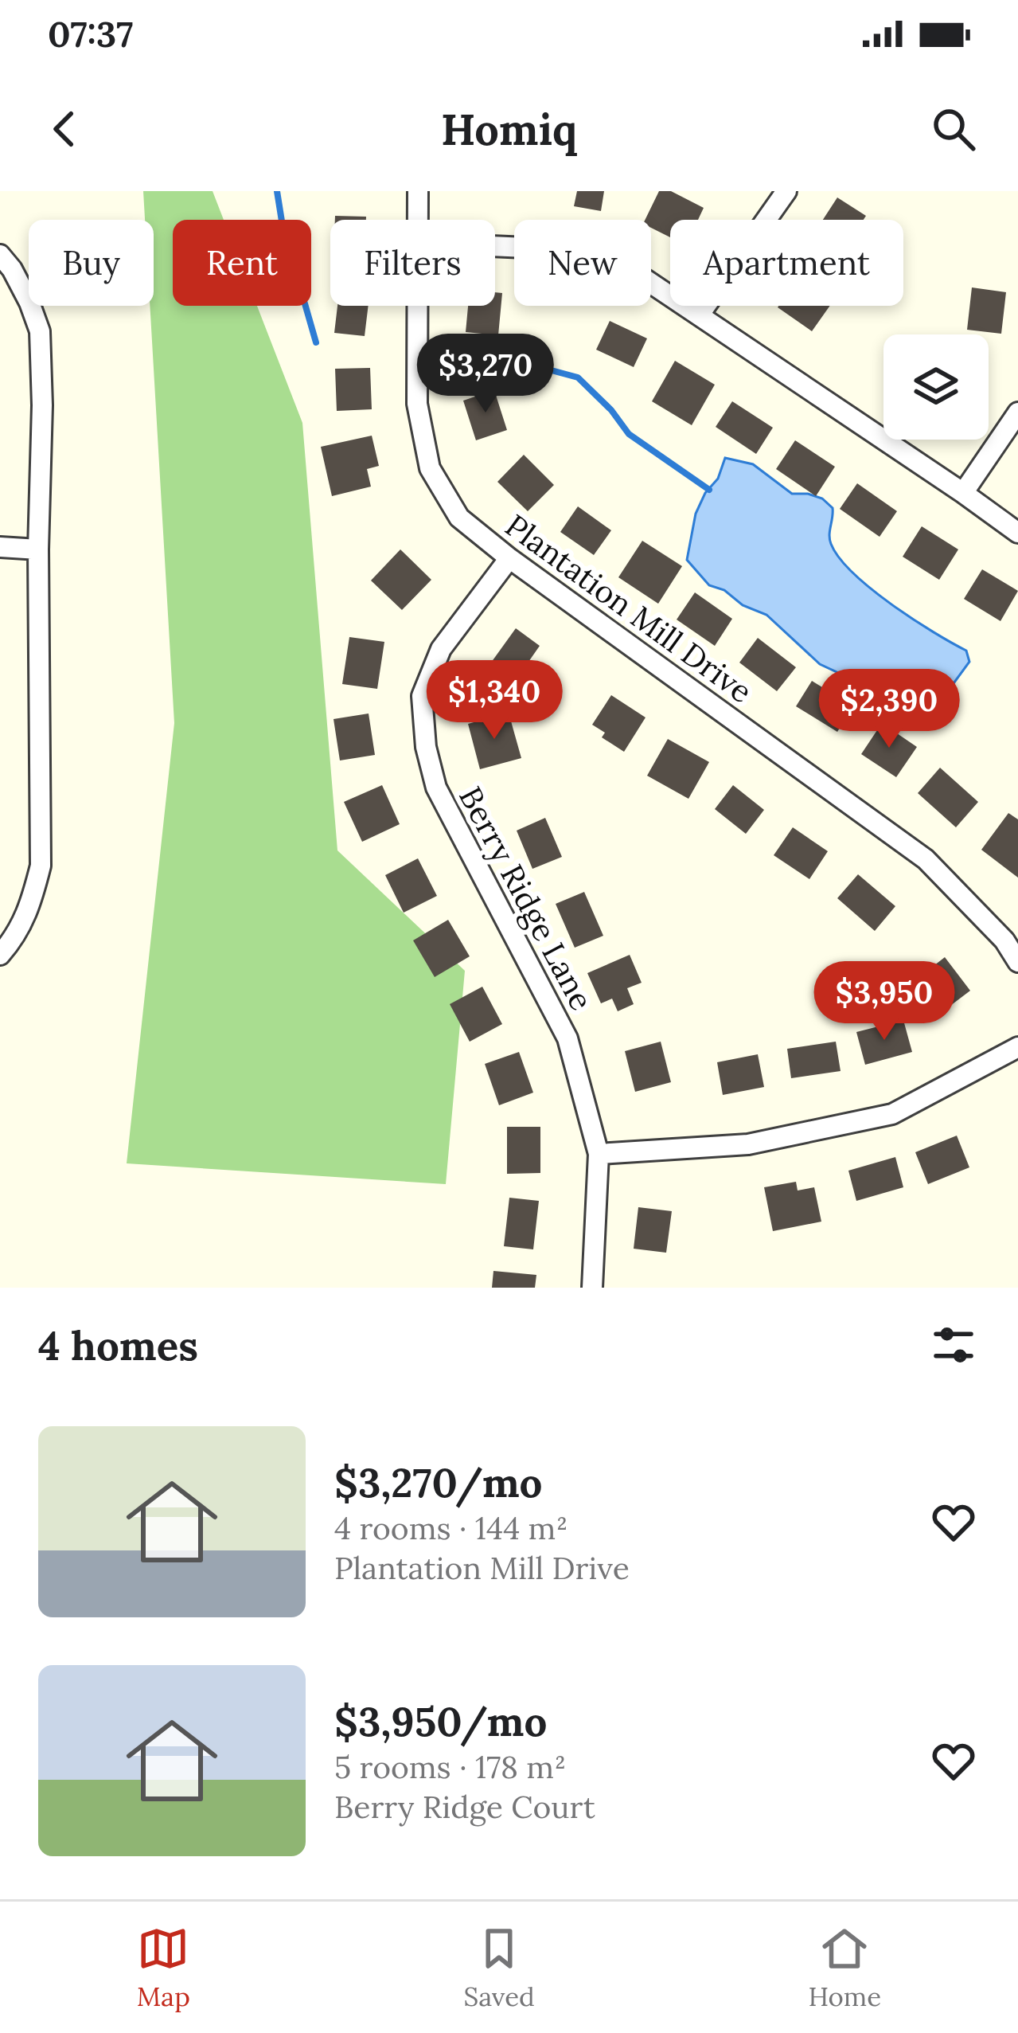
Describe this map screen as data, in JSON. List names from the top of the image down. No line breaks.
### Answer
{"streets":{"street":["Plantation Mill Drive","Berry Ridge Lane"]},"crossings":[["Plantation Mill Drive","Berry Ridge Lane"]],"page":{"status":"07:37","header":"Homiq","chip":["Buy","Rent","Filters","New","Apartment"],"price":["$3,270","$1,340","$2,390","$3,950"],"heading":"4 homes","list":[{"name":"$3,270/mo","note":"4 rooms · 144 m² · Plantation Mill Drive"},{"name":"$3,950/mo","note":"5 rooms · 178 m² · Berry Ridge Court"}],"tabs":["Map","Saved","Home"]}}
